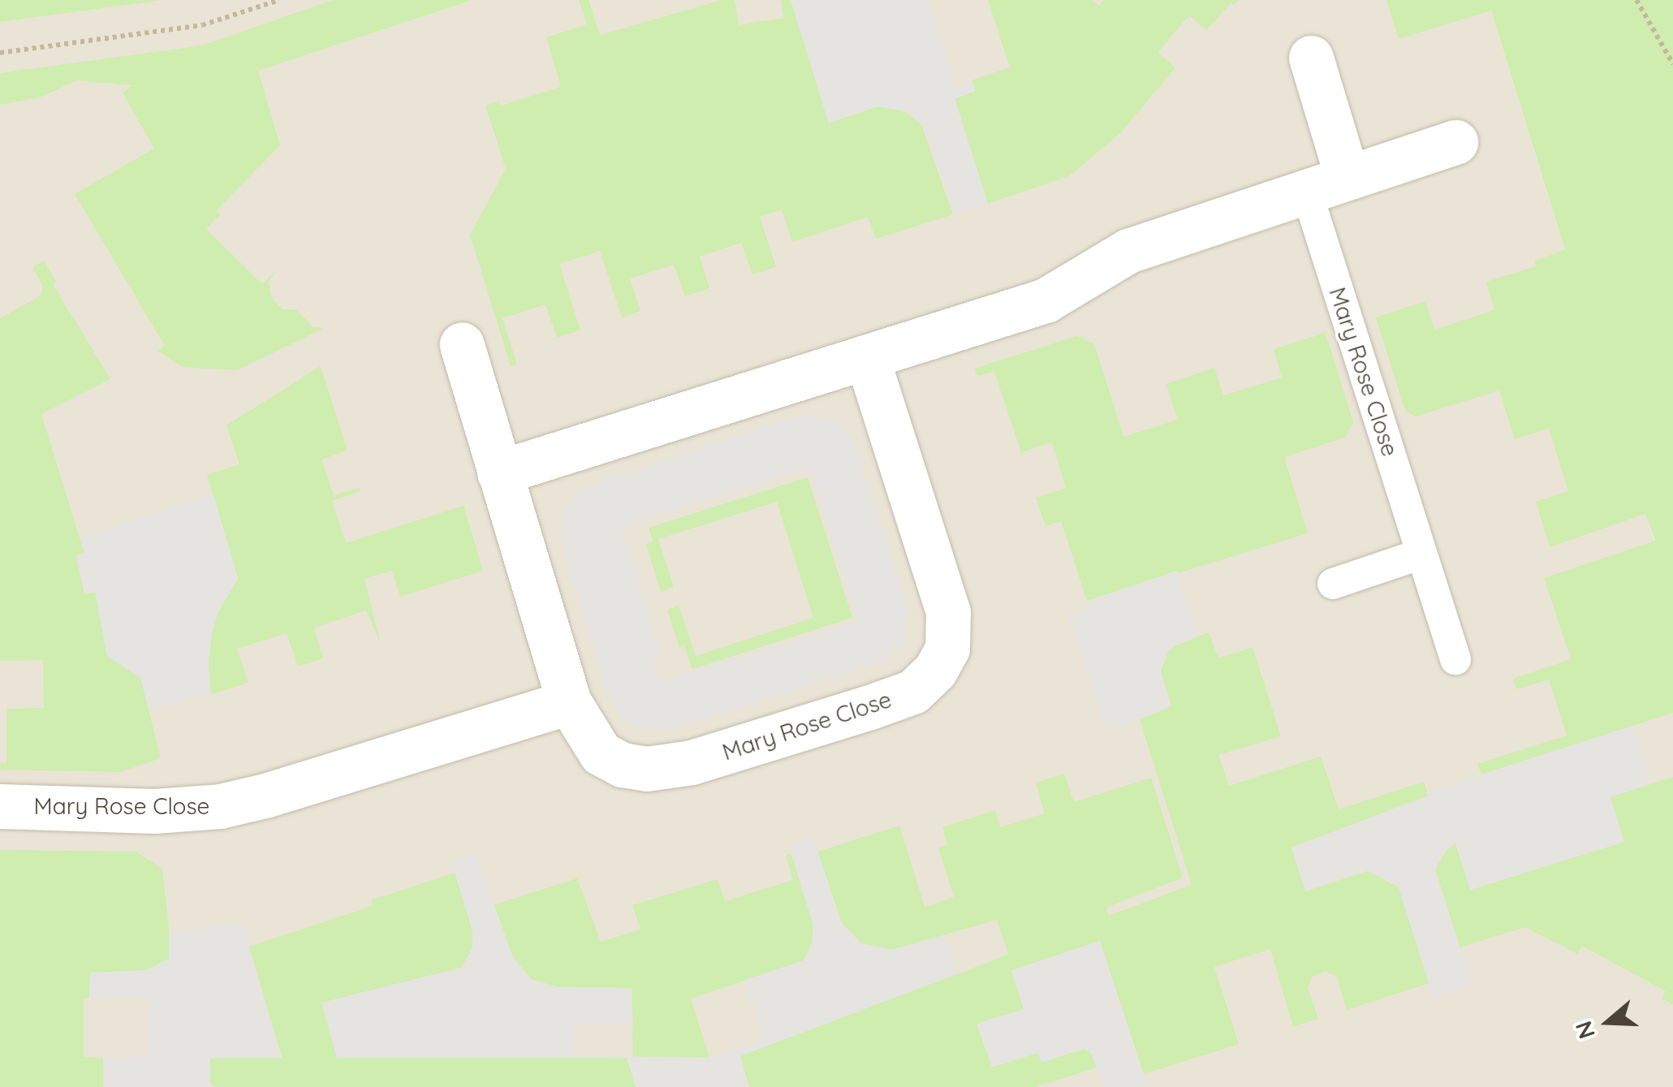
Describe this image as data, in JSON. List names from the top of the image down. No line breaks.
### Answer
{"streets":{"street":["Mary Rose Close"]},"north":"left"}
